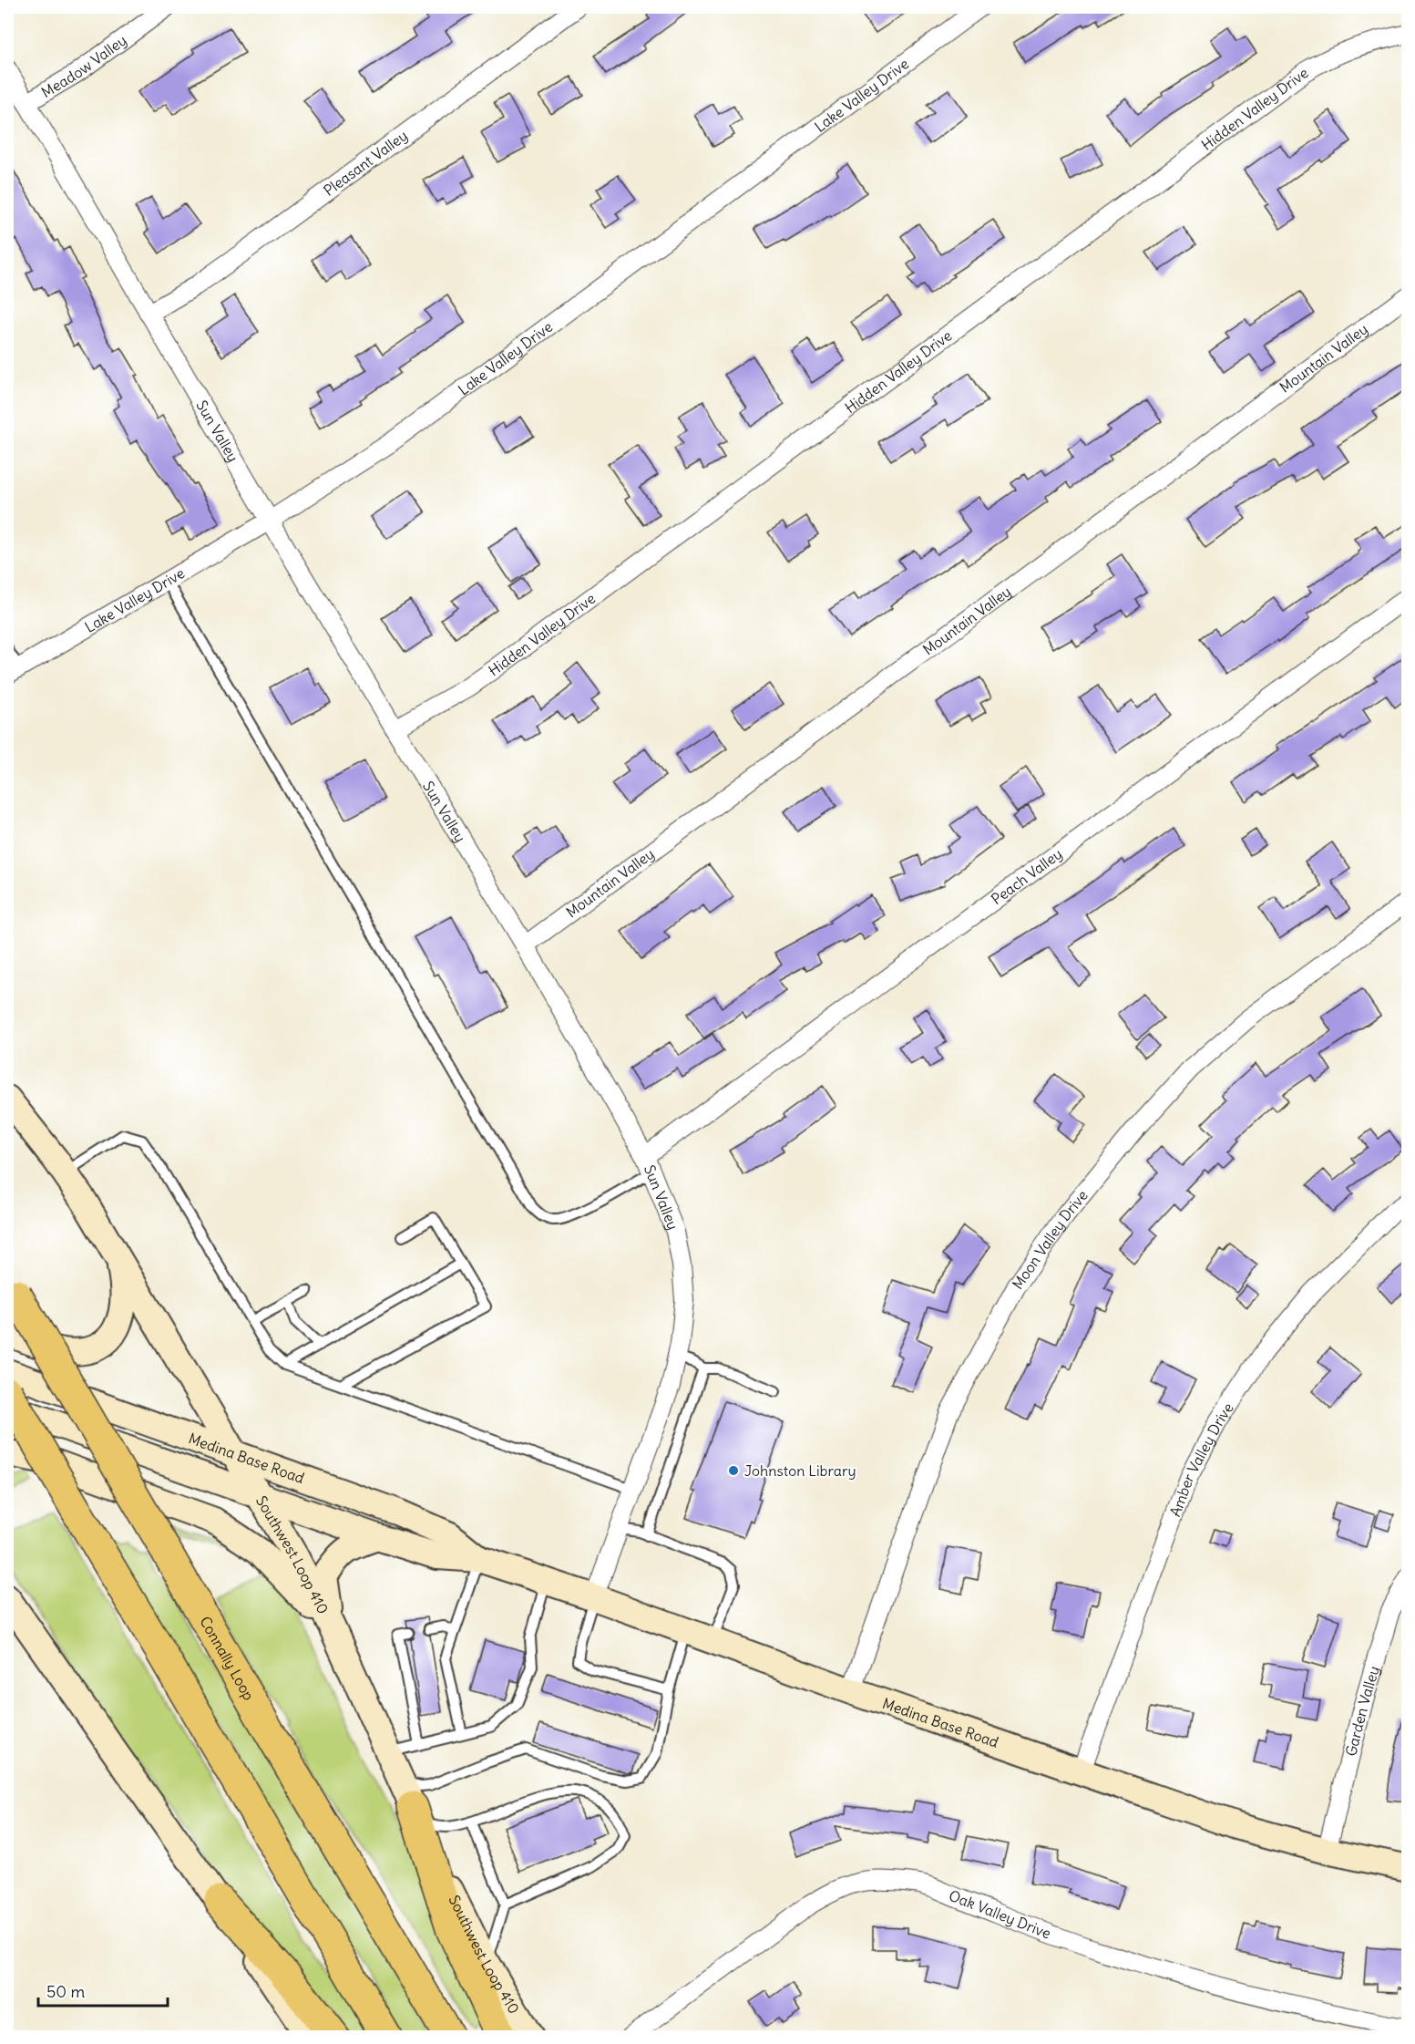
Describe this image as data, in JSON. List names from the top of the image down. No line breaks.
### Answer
{"streets":{"highway":["Connally Loop"],"main road":["Medina Base Road","Southwest Loop 410"],"street":["Meadow Valley","Lake Valley Drive","Hidden Valley Drive","Pleasant Valley","Mountain Valley","Sun Valley","Peach Valley","Moon Valley Drive","Amber Valley Drive","Garden Valley","Oak Valley Drive"]},"crossings":[["Meadow Valley","Sun Valley"],["Lake Valley Drive","Sun Valley"],["Hidden Valley Drive","Sun Valley"],["Pleasant Valley","Sun Valley"],["Mountain Valley","Sun Valley"],["Sun Valley","Peach Valley"],["Sun Valley","Medina Base Road"],["Moon Valley Drive","Medina Base Road"],["Medina Base Road","Amber Valley Drive"],["Medina Base Road","Southwest Loop 410"],["Medina Base Road","Garden Valley"]],"places":["Johnston Library"],"scale_bar":"50 m"}
